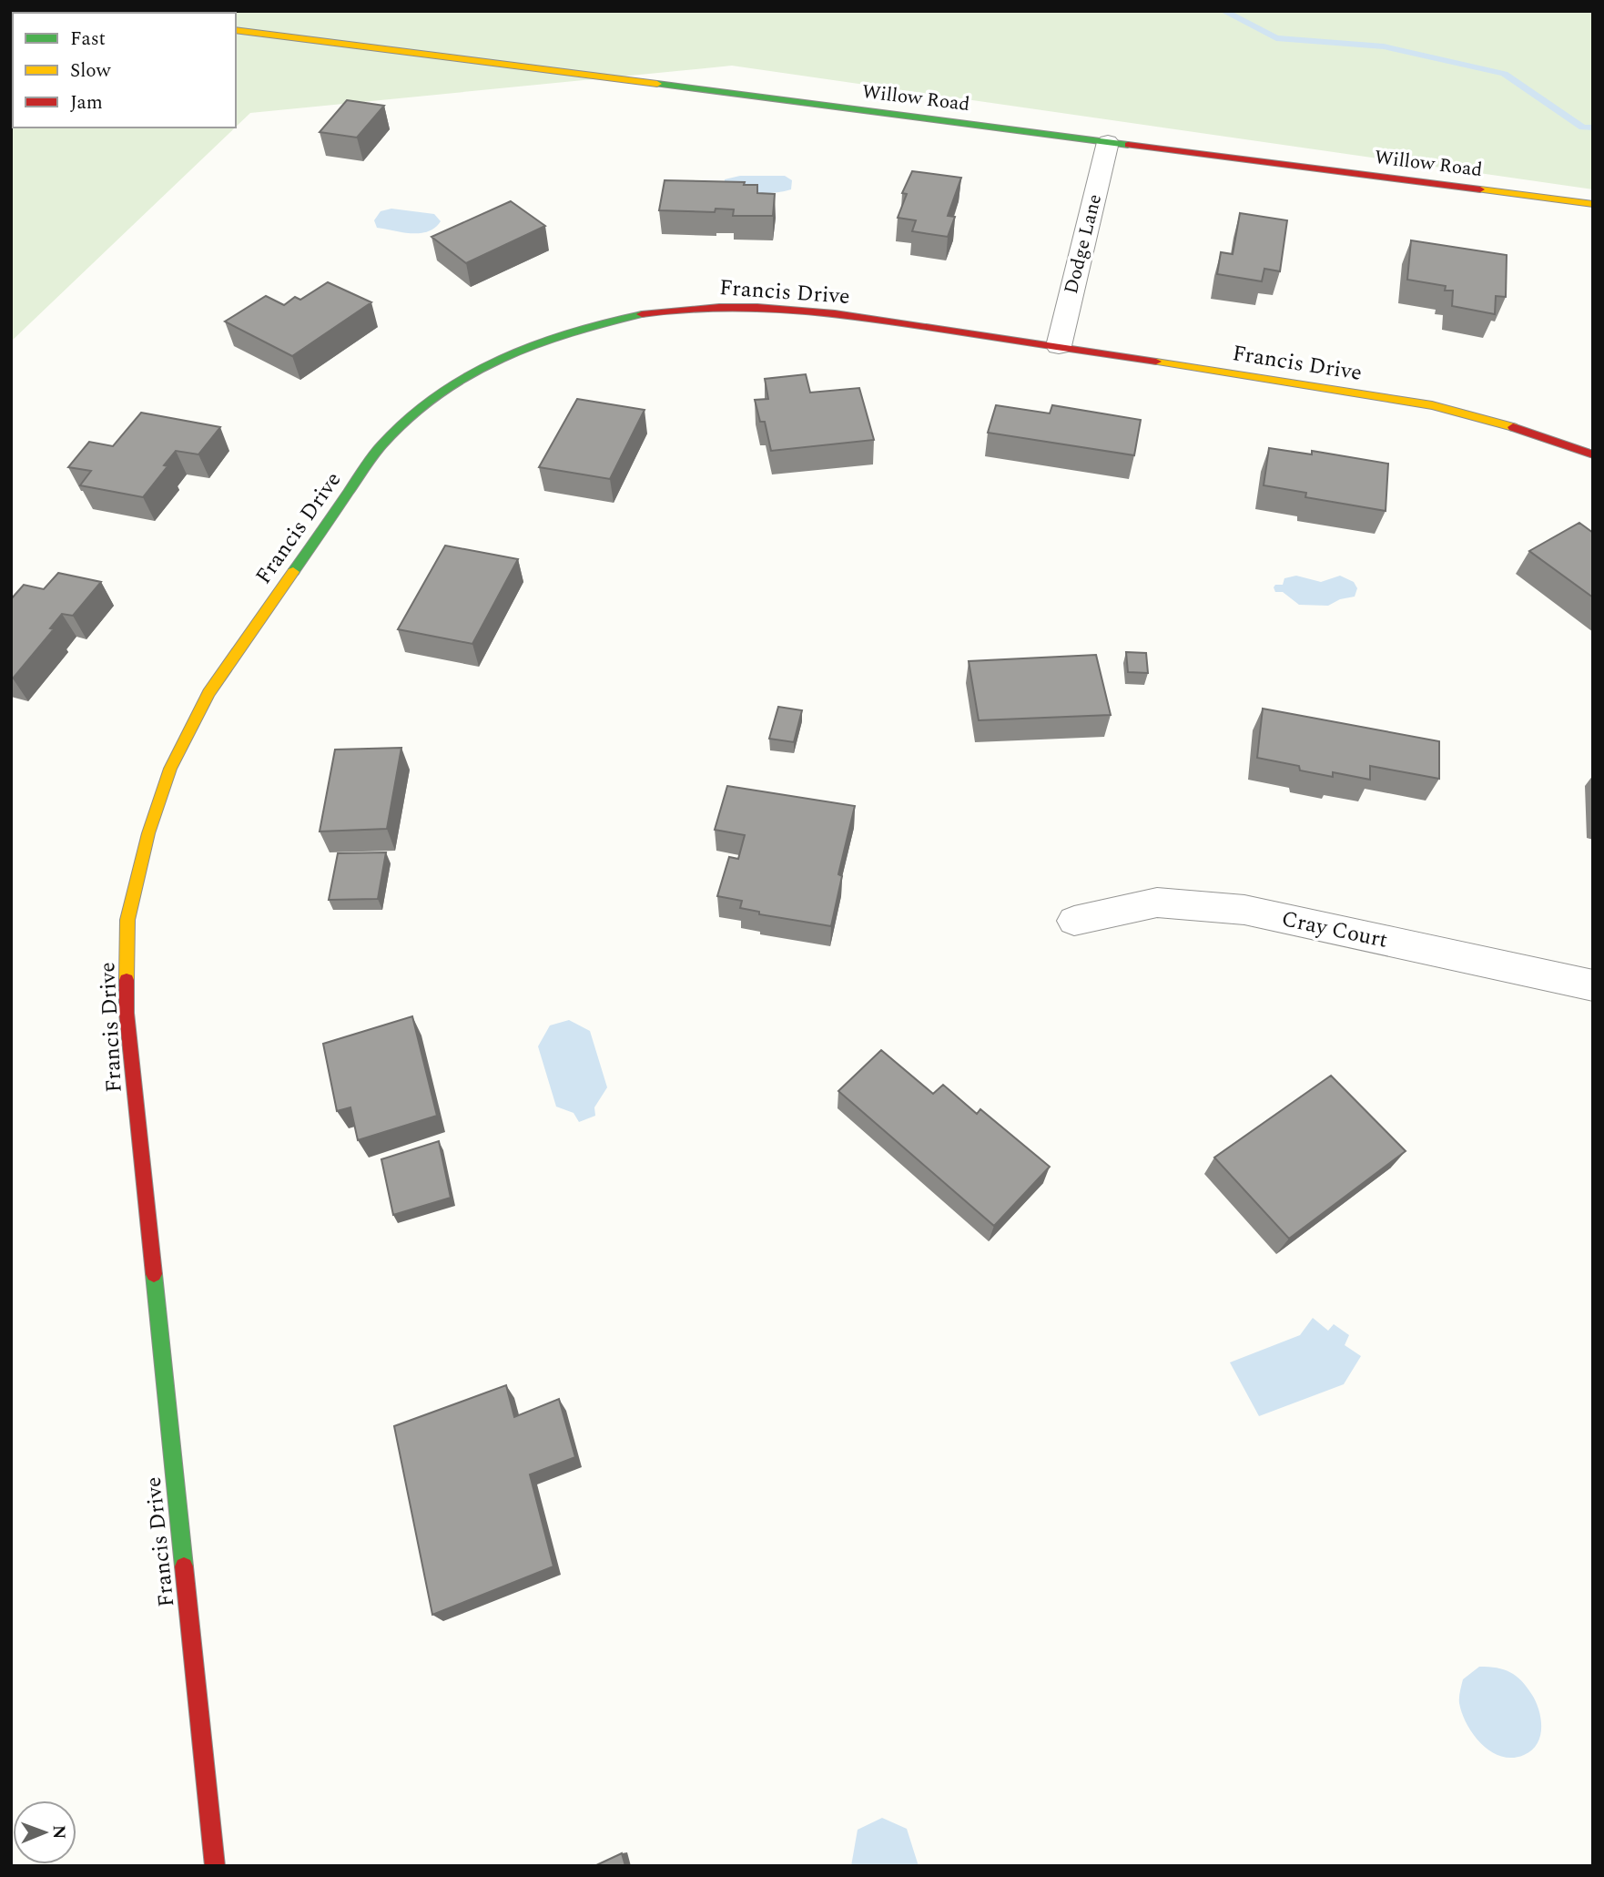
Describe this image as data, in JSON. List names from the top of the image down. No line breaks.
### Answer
{"streets":{"street":["Willow Road","Dodge Lane","Francis Drive","Cray Court"]},"crossings":[["Willow Road","Dodge Lane"],["Dodge Lane","Francis Drive"]],"legend":["Fast","Slow","Jam"],"north":"right"}
